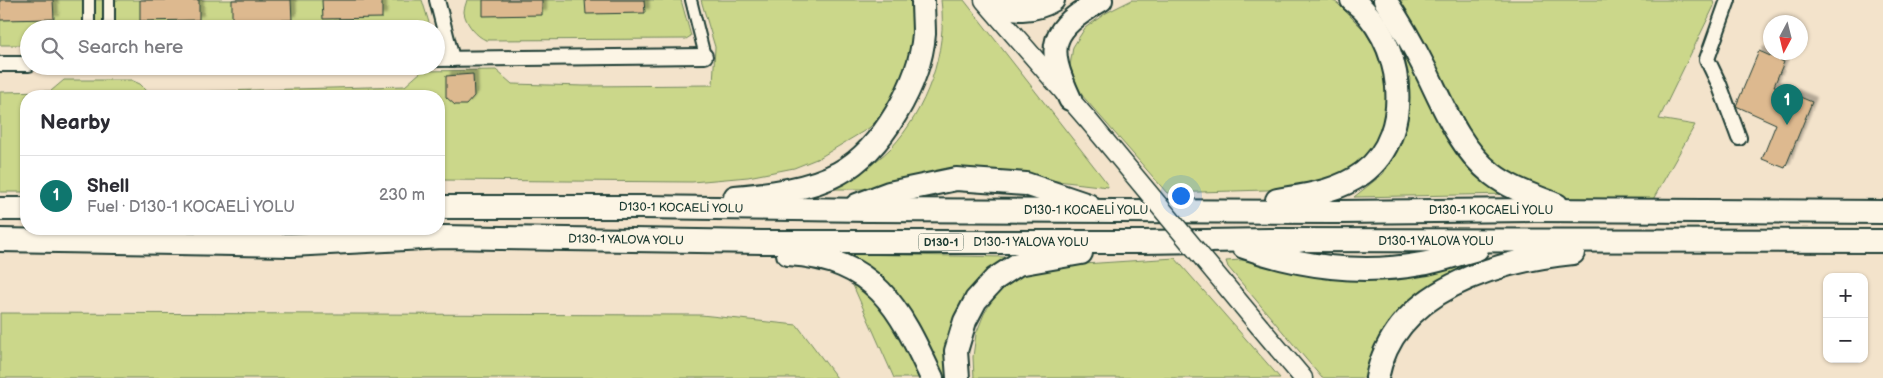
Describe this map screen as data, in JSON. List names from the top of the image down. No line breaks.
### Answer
{"streets":{"highway":["D130-1 KOCAELİ YOLU","D130-1 YALOVA YOLU","D130-1"]},"north":"bottom","page":{"search":"Search here","pins":"1","heading":"Nearby","list":[{"mark":"1","name":"Shell","note":"Fuel · D130-1 KOCAELİ YOLU","value":"230 m"}],"map_buttons":["+","−"]}}
